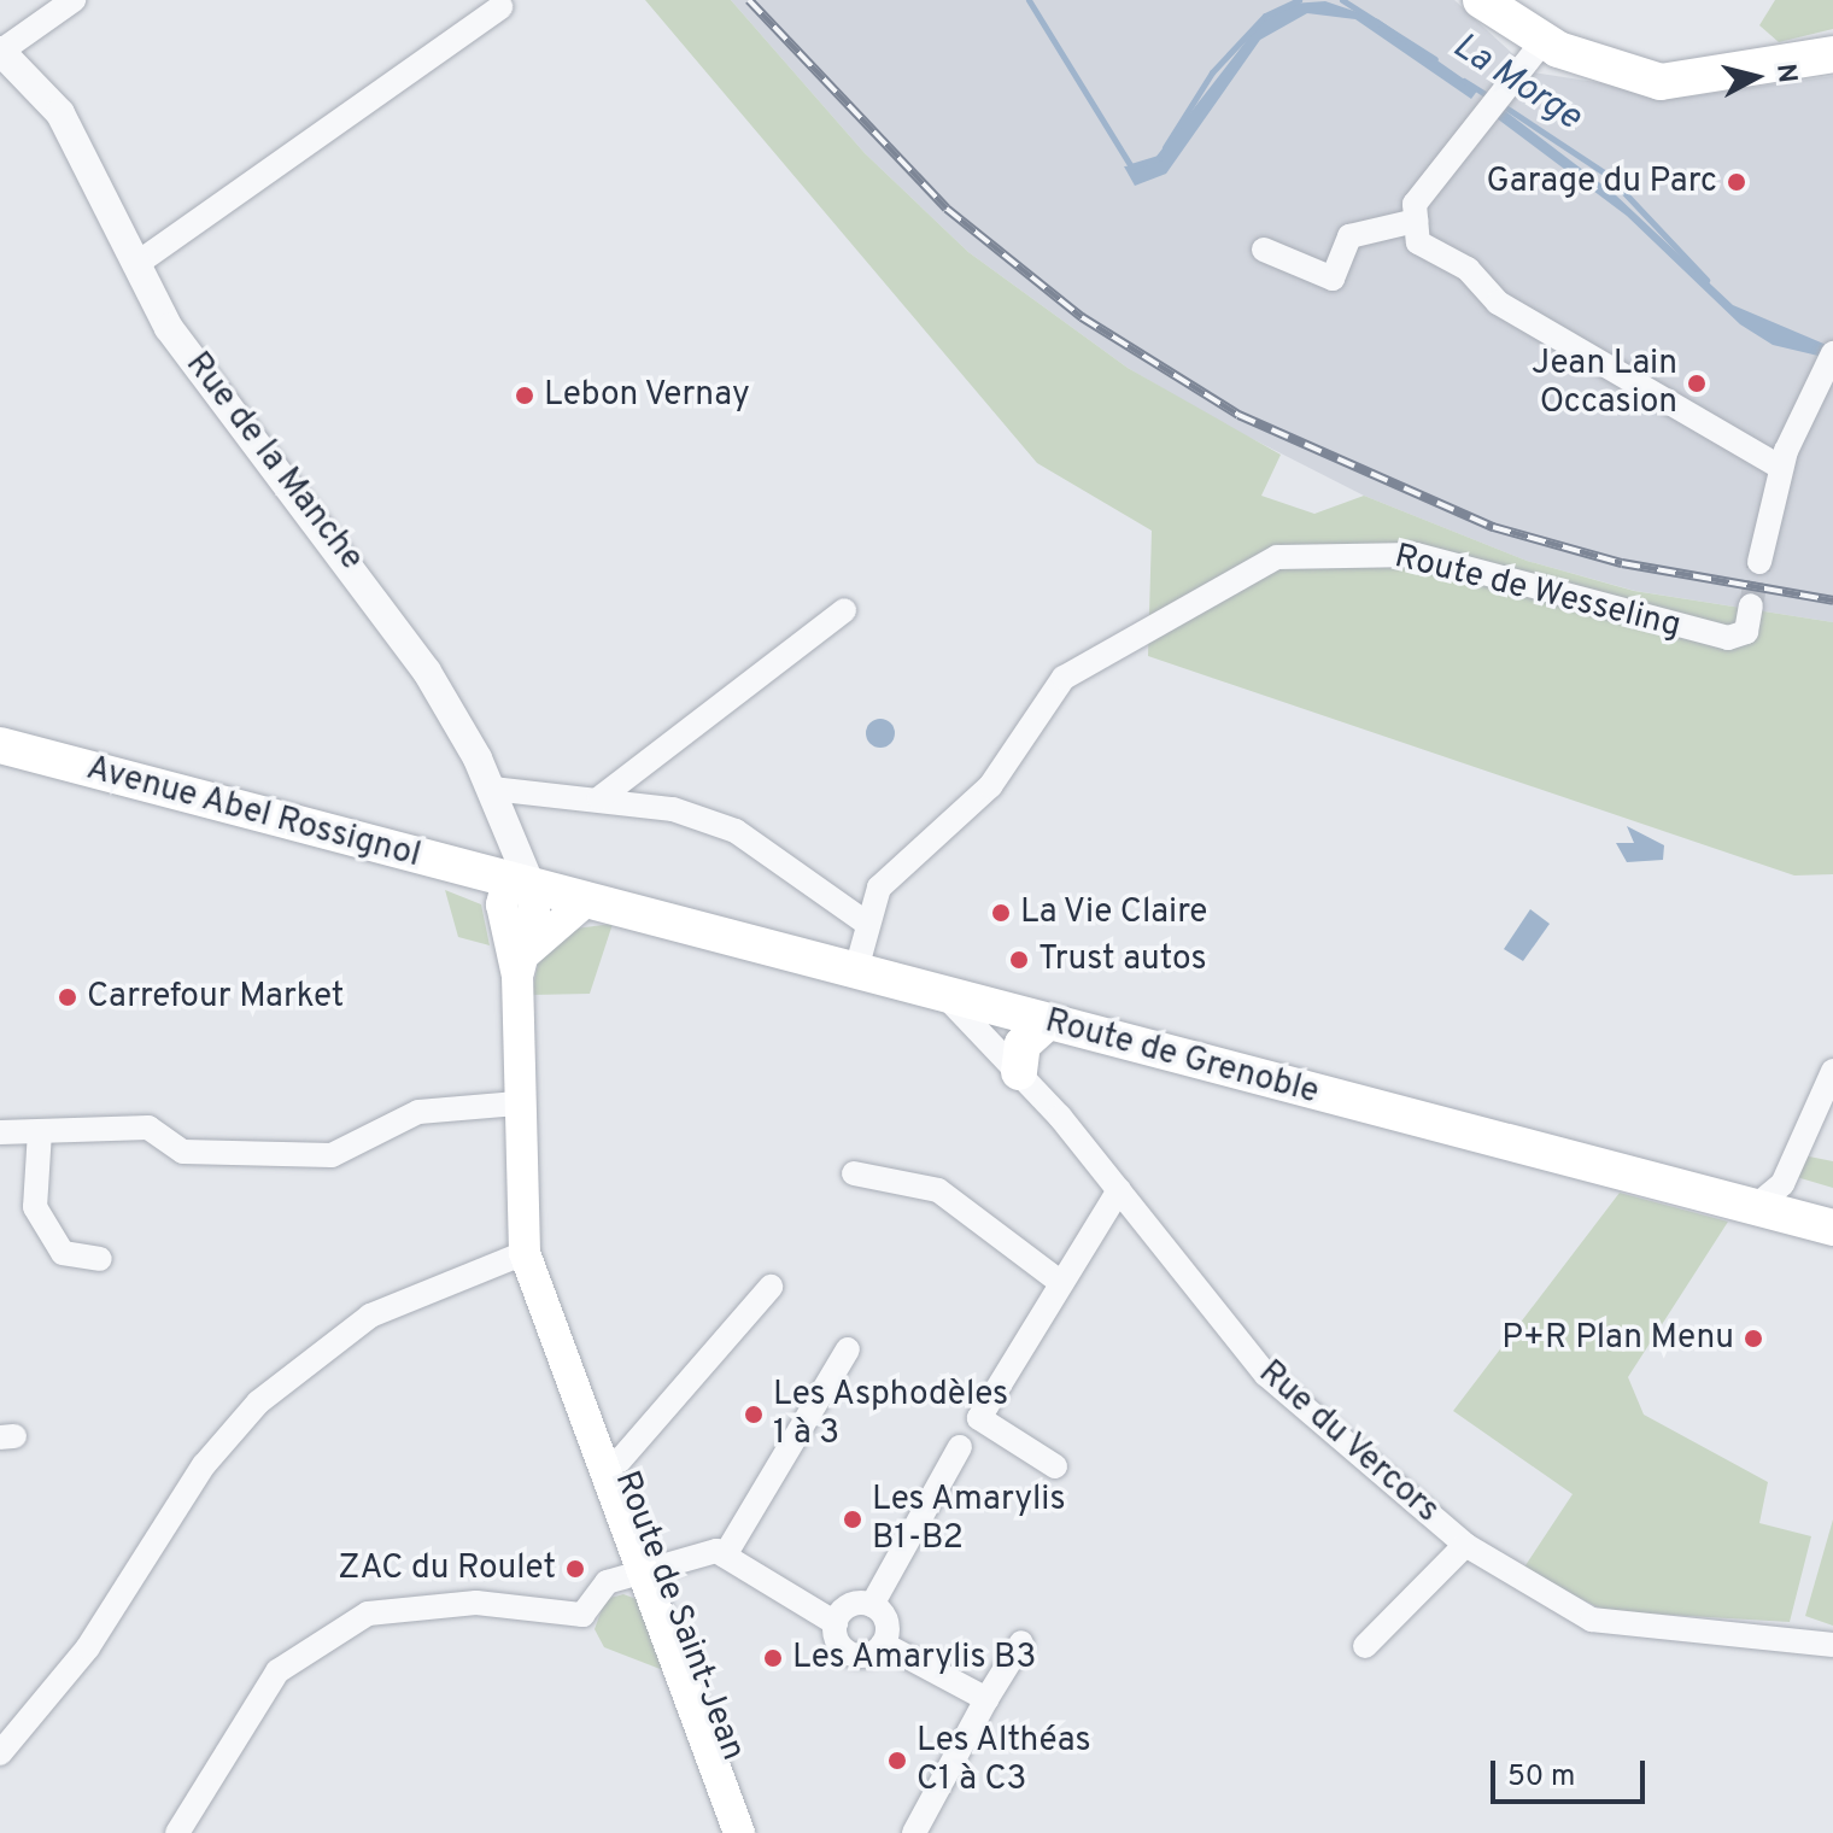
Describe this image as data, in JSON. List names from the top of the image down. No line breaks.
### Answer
{"streets":{"main road":["Avenue Abel Rossignol","Route de Grenoble","Route de Saint-Jean"],"street":["Rue de la Manche","Route de Wesseling","Rue du Vercors"]},"crossings":[["Rue de la Manche","Avenue Abel Rossignol"],["Rue de la Manche","Route de Grenoble"],["Rue de la Manche","Route de Saint-Jean"],["Route de Wesseling","Route de Grenoble"],["Avenue Abel Rossignol","Route de Grenoble"],["Avenue Abel Rossignol","Route de Saint-Jean"],["Route de Grenoble","Rue du Vercors"],["Route de Grenoble","Route de Saint-Jean"]],"water":["La Morge"],"places":["Garage du Parc","Jean Lain Occasion","Lebon Vernay","La Vie Claire","Trust autos","Carrefour Market","P+R Plan Menu","Les Asphodèles 1 à 3","Les Amarylis B1-B2","ZAC du Roulet","Les Amarylis B3","Les Althéas C1 à C3"],"scale_bar":"50 m","north":"right"}
